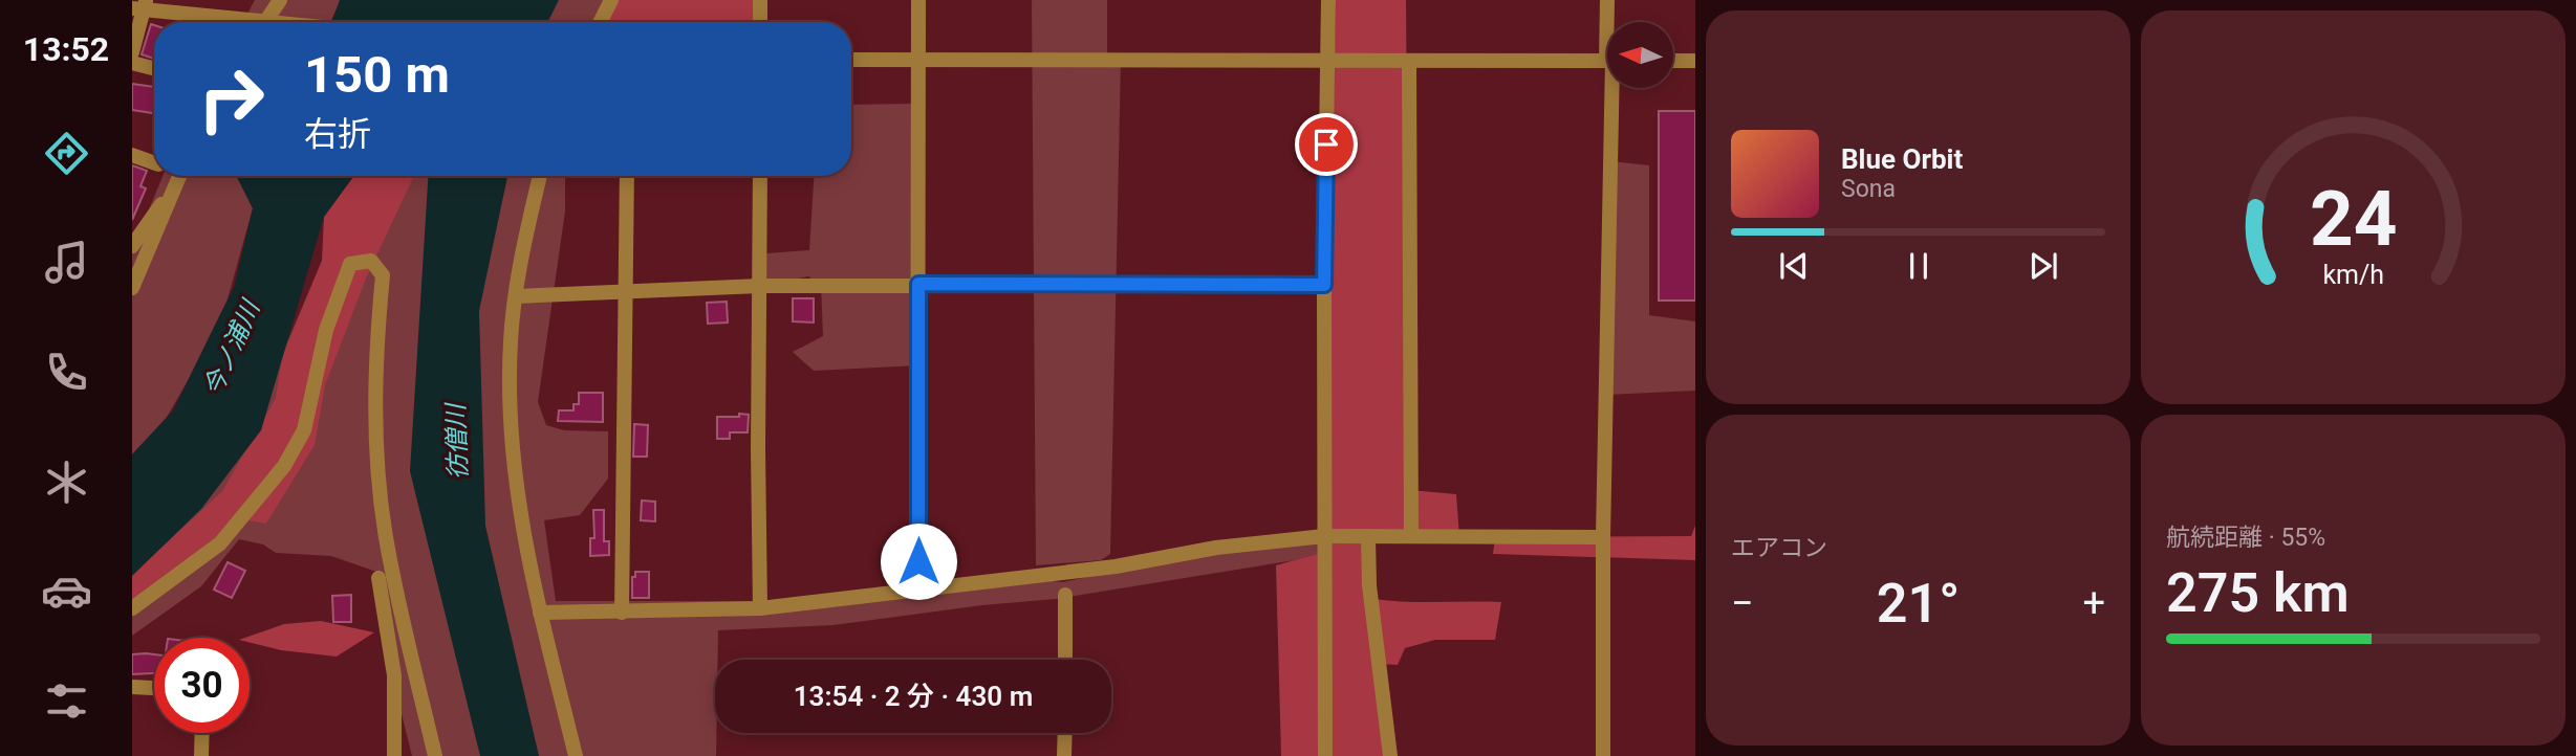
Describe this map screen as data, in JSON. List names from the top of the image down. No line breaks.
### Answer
{"water":["今ノ浦川","彷僧川"],"north":"left","page":{"tabs":"13:52","turn":["150 m","右折"],"song":["Blue Orbit","Sona"],"tile":["エアコン",["航続距離 · 55%","275 km"]],"heat":["−","21°","+"],"limit":"30","trip":"13:54 · 2 分 · 430 m","gauge":["24","km/h"]}}
